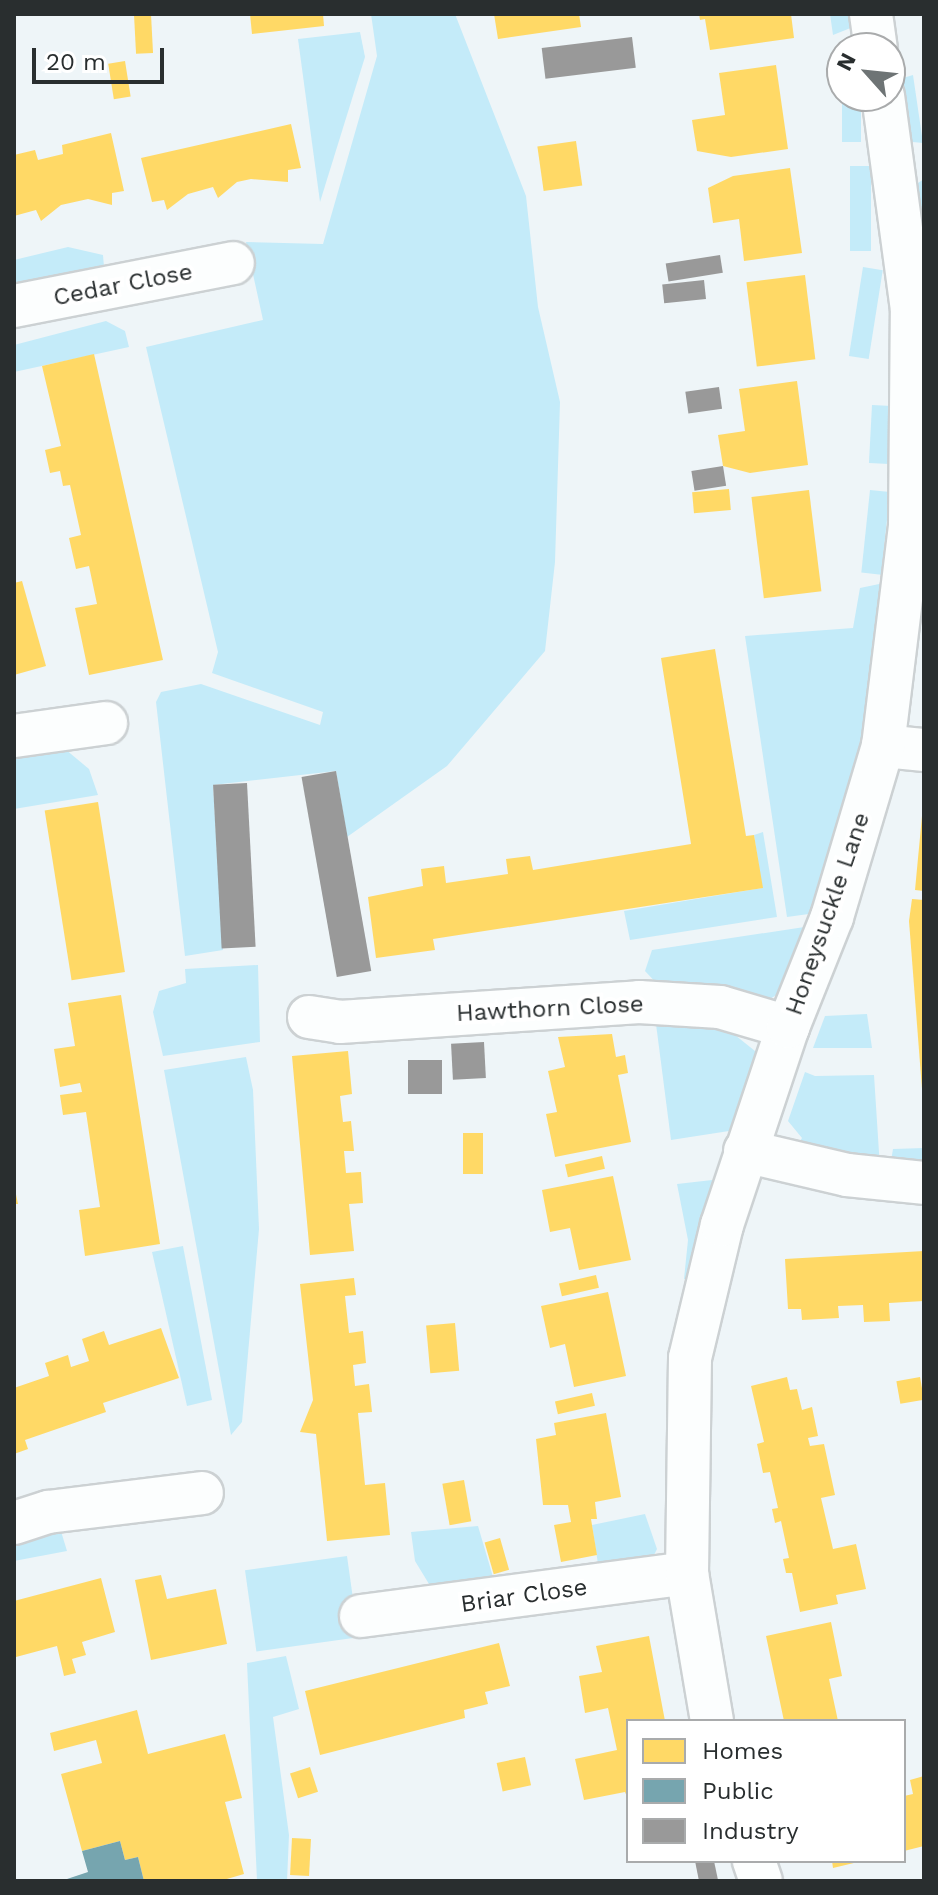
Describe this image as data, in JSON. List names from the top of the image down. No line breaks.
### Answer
{"streets":{"street":["Cedar Close","Honeysuckle Lane","Hawthorn Close","Briar Close"]},"crossings":[["Honeysuckle Lane","Hawthorn Close"],["Honeysuckle Lane","Briar Close"]],"legend":["Homes","Public","Industry"],"scale_bar":"20 m","north":"top left"}
